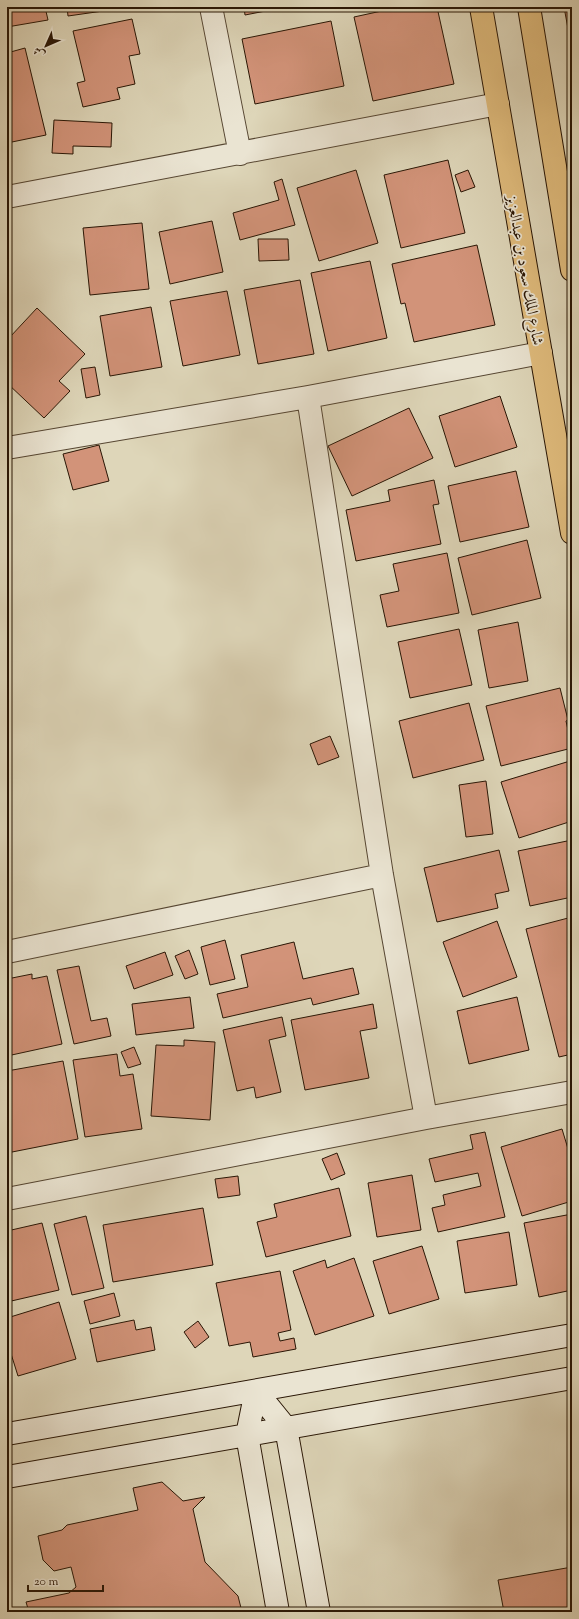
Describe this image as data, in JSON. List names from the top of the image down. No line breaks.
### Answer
{"streets":{"main road":["شارع الملك سعود بن عبدالعزيز"]},"scale_bar":"20 m","north":"bottom left"}
